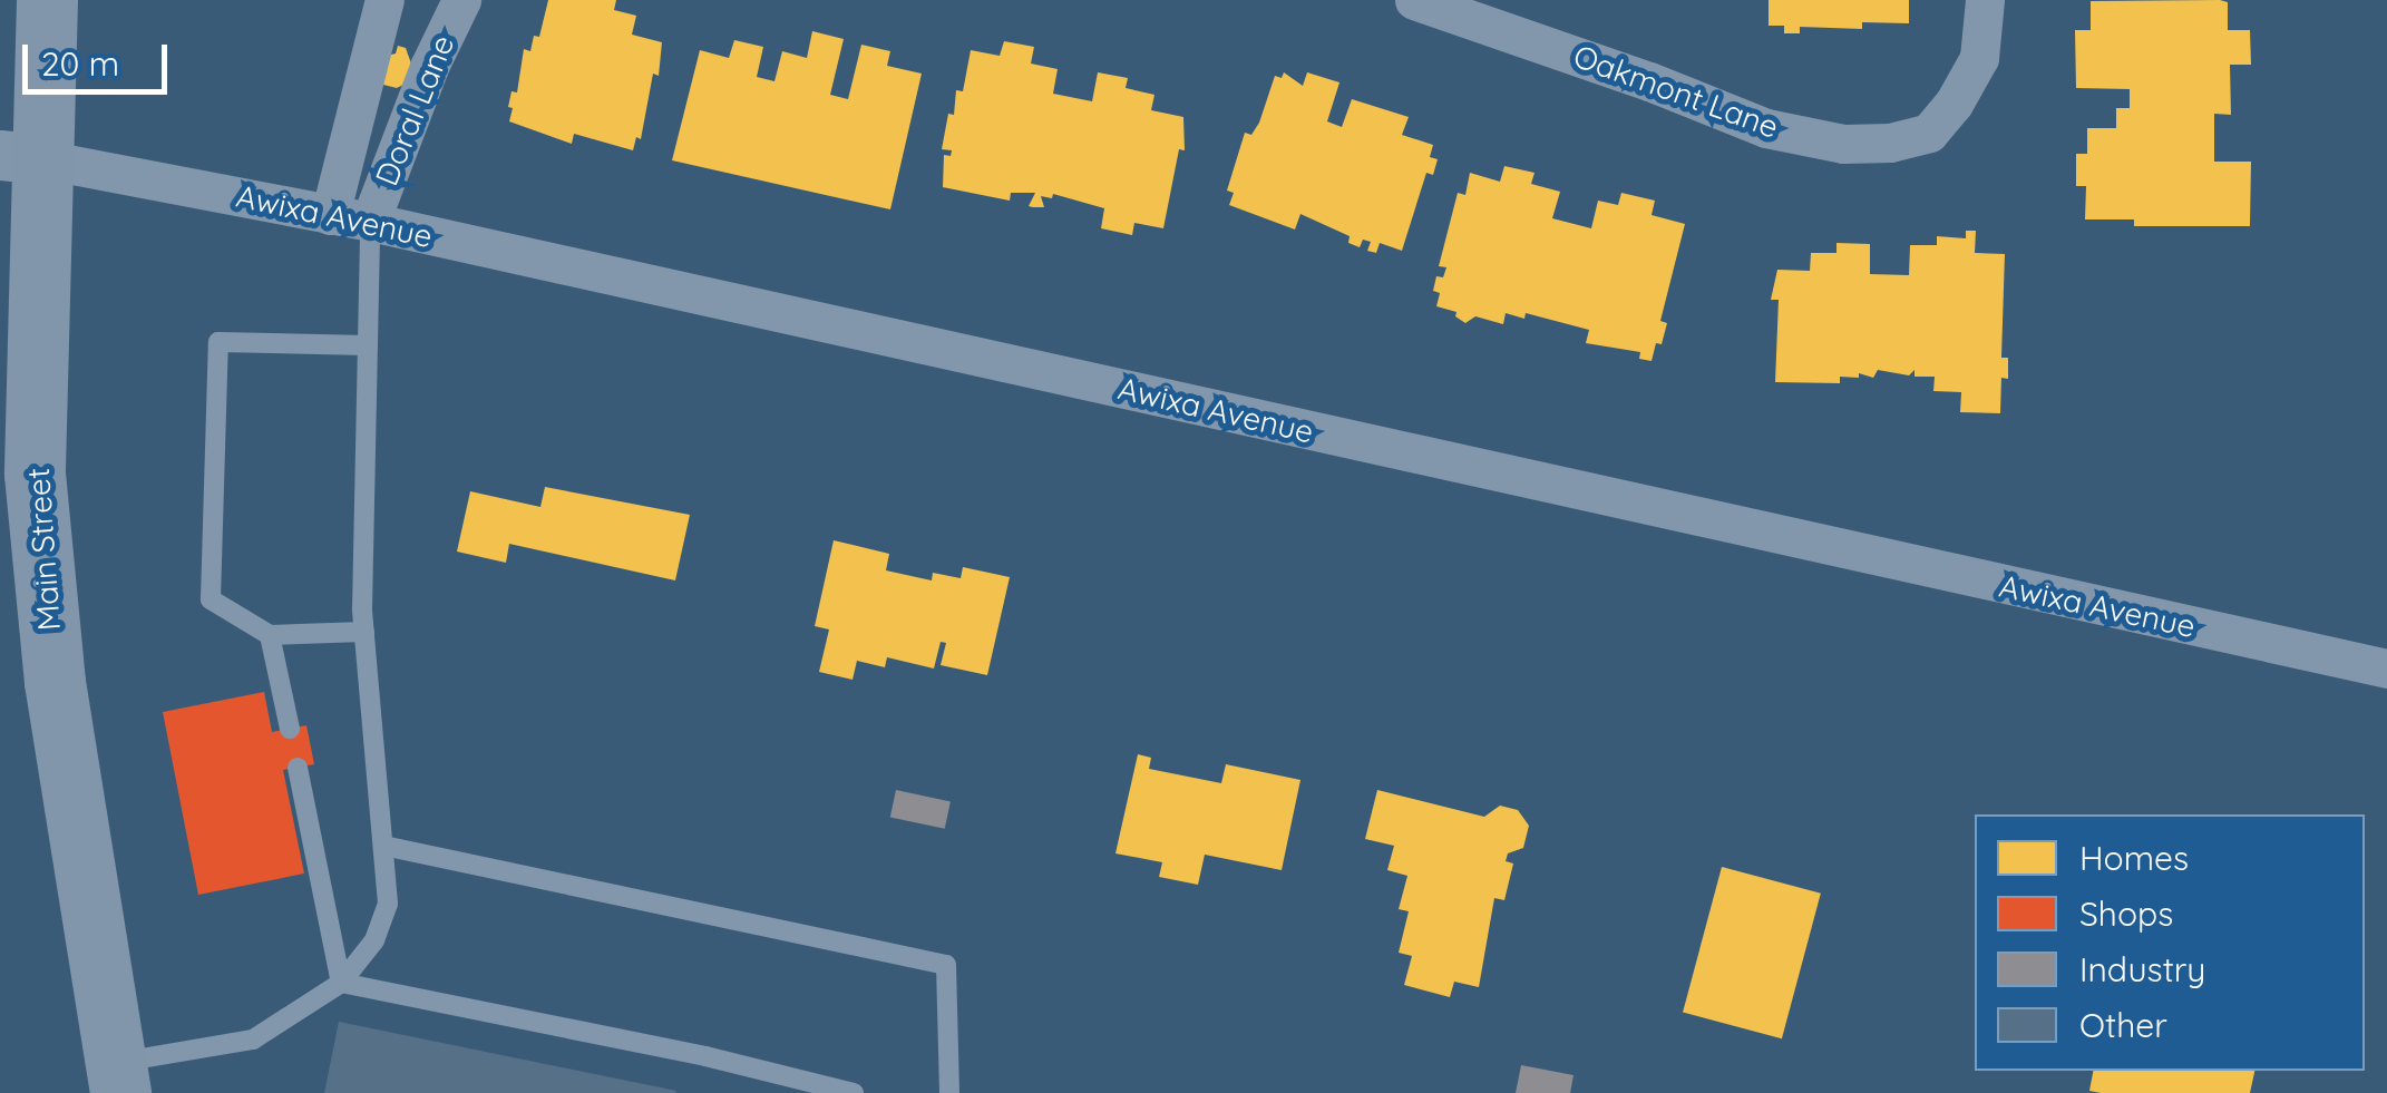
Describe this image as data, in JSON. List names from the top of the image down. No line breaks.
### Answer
{"streets":{"main road":["Main Street"],"street":["Oakmont Lane","Doral Lane","Awixa Avenue"]},"crossings":[["Doral Lane","Awixa Avenue"],["Awixa Avenue","Main Street"]],"legend":["Homes","Shops","Industry","Other"],"scale_bar":"20 m"}
